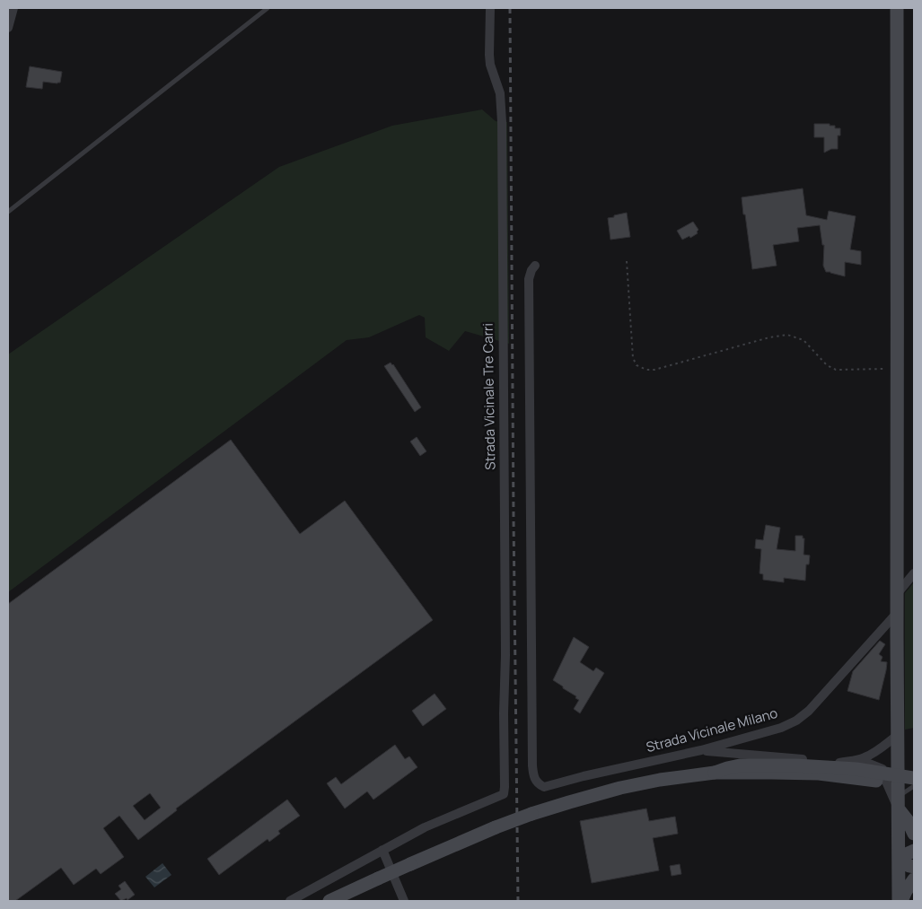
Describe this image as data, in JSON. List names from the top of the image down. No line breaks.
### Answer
{"streets":{"street":["Strada Vicinale Tre Carri","Strada Vicinale Milano"]}}
